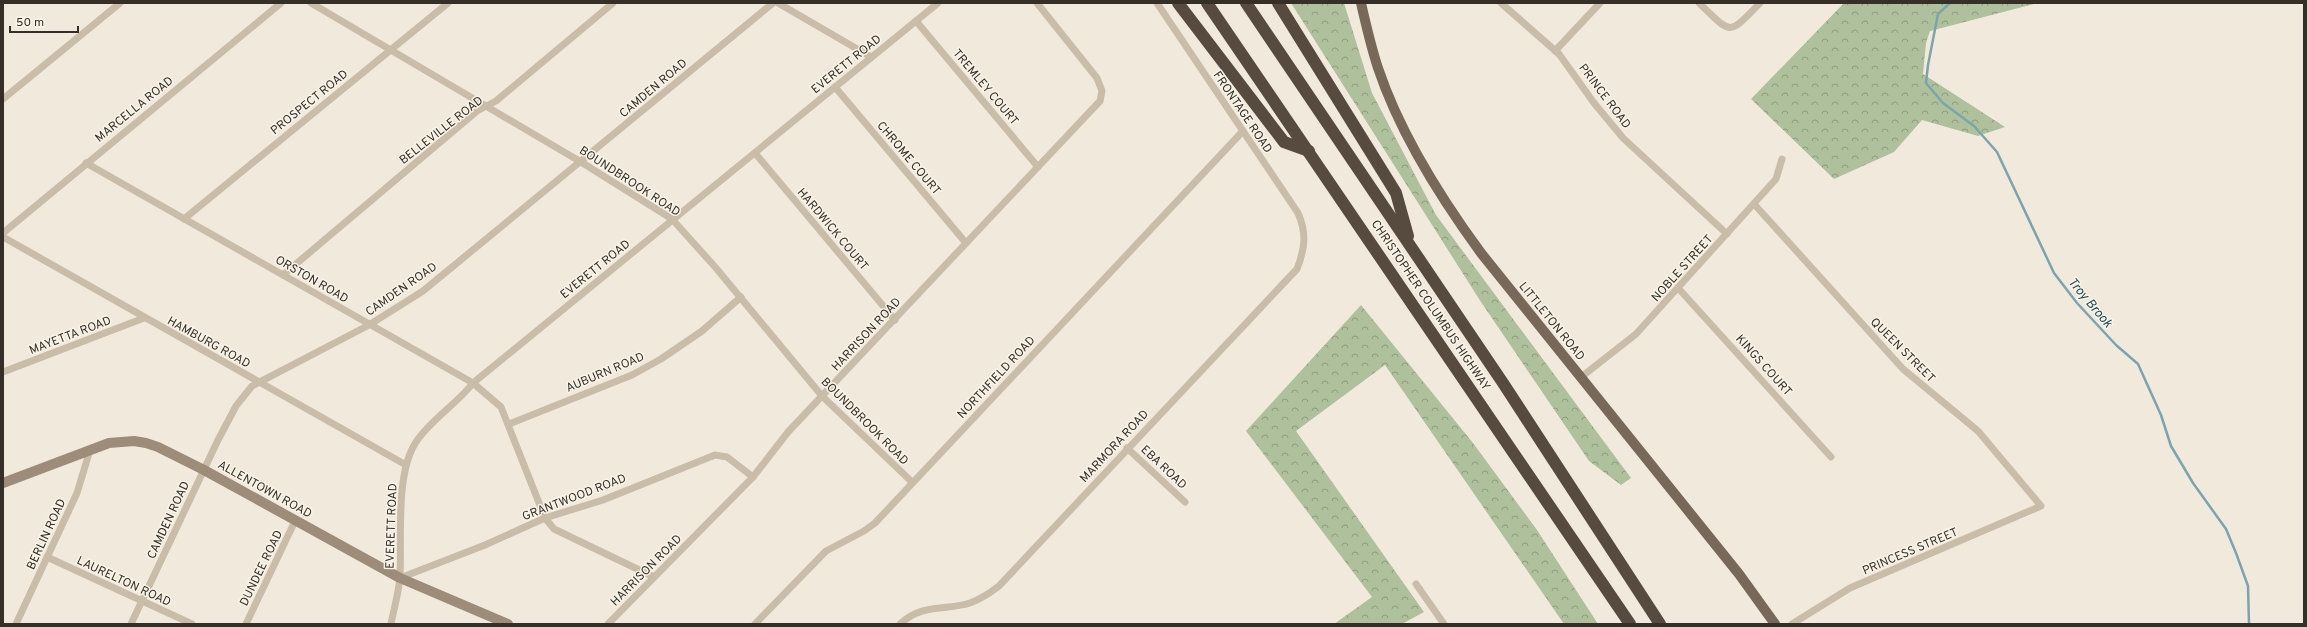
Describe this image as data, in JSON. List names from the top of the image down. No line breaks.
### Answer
{"streets":{"highway":["CHRISTOPHER COLUMBUS HIGHWAY"],"main road":["LITTLETON ROAD"],"street":["EVERETT ROAD","TREMLEY COURT","CAMDEN ROAD","PRINCE ROAD","PROSPECT ROAD","MARCELLA ROAD","FRONTAGE ROAD","BELLEVILLE ROAD","CHROME COURT","BOUNDBROOK ROAD","HARDWICK COURT","NOBLE STREET","ORSTON ROAD","HARRISON ROAD","MAYETTA ROAD","HAMBURG ROAD","QUEEN STREET","KINGS COURT","AUBURN ROAD","NORTHFIELD ROAD","MARMORA ROAD","EBA ROAD","ALLENTOWN ROAD","GRANTWOOD ROAD","BERLIN ROAD","PRINCESS STREET","DUNDEE ROAD","LAURELTON ROAD"]},"crossings":[["EVERETT ROAD","TREMLEY COURT"],["EVERETT ROAD","CHROME COURT"],["EVERETT ROAD","BOUNDBROOK ROAD"],["EVERETT ROAD","HARDWICK COURT"],["EVERETT ROAD","ORSTON ROAD"],["EVERETT ROAD","HAMBURG ROAD"],["EVERETT ROAD","ALLENTOWN ROAD"],["EVERETT ROAD","GRANTWOOD ROAD"],["TREMLEY COURT","HARRISON ROAD"],["CAMDEN ROAD","BOUNDBROOK ROAD"],["CAMDEN ROAD","ORSTON ROAD"],["CAMDEN ROAD","HAMBURG ROAD"],["CAMDEN ROAD","ALLENTOWN ROAD"],["CAMDEN ROAD","LAURELTON ROAD"],["PRINCE ROAD","NOBLE STREET"],["PROSPECT ROAD","BOUNDBROOK ROAD"],["PROSPECT ROAD","ORSTON ROAD"],["MARCELLA ROAD","ORSTON ROAD"],["FRONTAGE ROAD","NORTHFIELD ROAD"],["FRONTAGE ROAD","MARMORA ROAD"],["BELLEVILLE ROAD","BOUNDBROOK ROAD"],["BELLEVILLE ROAD","ORSTON ROAD"],["CHROME COURT","HARRISON ROAD"],["BOUNDBROOK ROAD","HARRISON ROAD"],["BOUNDBROOK ROAD","AUBURN ROAD"],["BOUNDBROOK ROAD","NORTHFIELD ROAD"],["HARDWICK COURT","HARRISON ROAD"],["NOBLE STREET","LITTLETON ROAD"],["NOBLE STREET","QUEEN STREET"],["NOBLE STREET","KINGS COURT"],["ORSTON ROAD","AUBURN ROAD"],["ORSTON ROAD","GRANTWOOD ROAD"],["HARRISON ROAD","GRANTWOOD ROAD"],["MAYETTA ROAD","HAMBURG ROAD"],["QUEEN STREET","PRINCESS STREET"],["MARMORA ROAD","EBA ROAD"],["ALLENTOWN ROAD","GRANTWOOD ROAD"],["ALLENTOWN ROAD","BERLIN ROAD"],["ALLENTOWN ROAD","DUNDEE ROAD"],["BERLIN ROAD","LAURELTON ROAD"]],"water":["Troy Brook"],"scale_bar":"50 m"}
